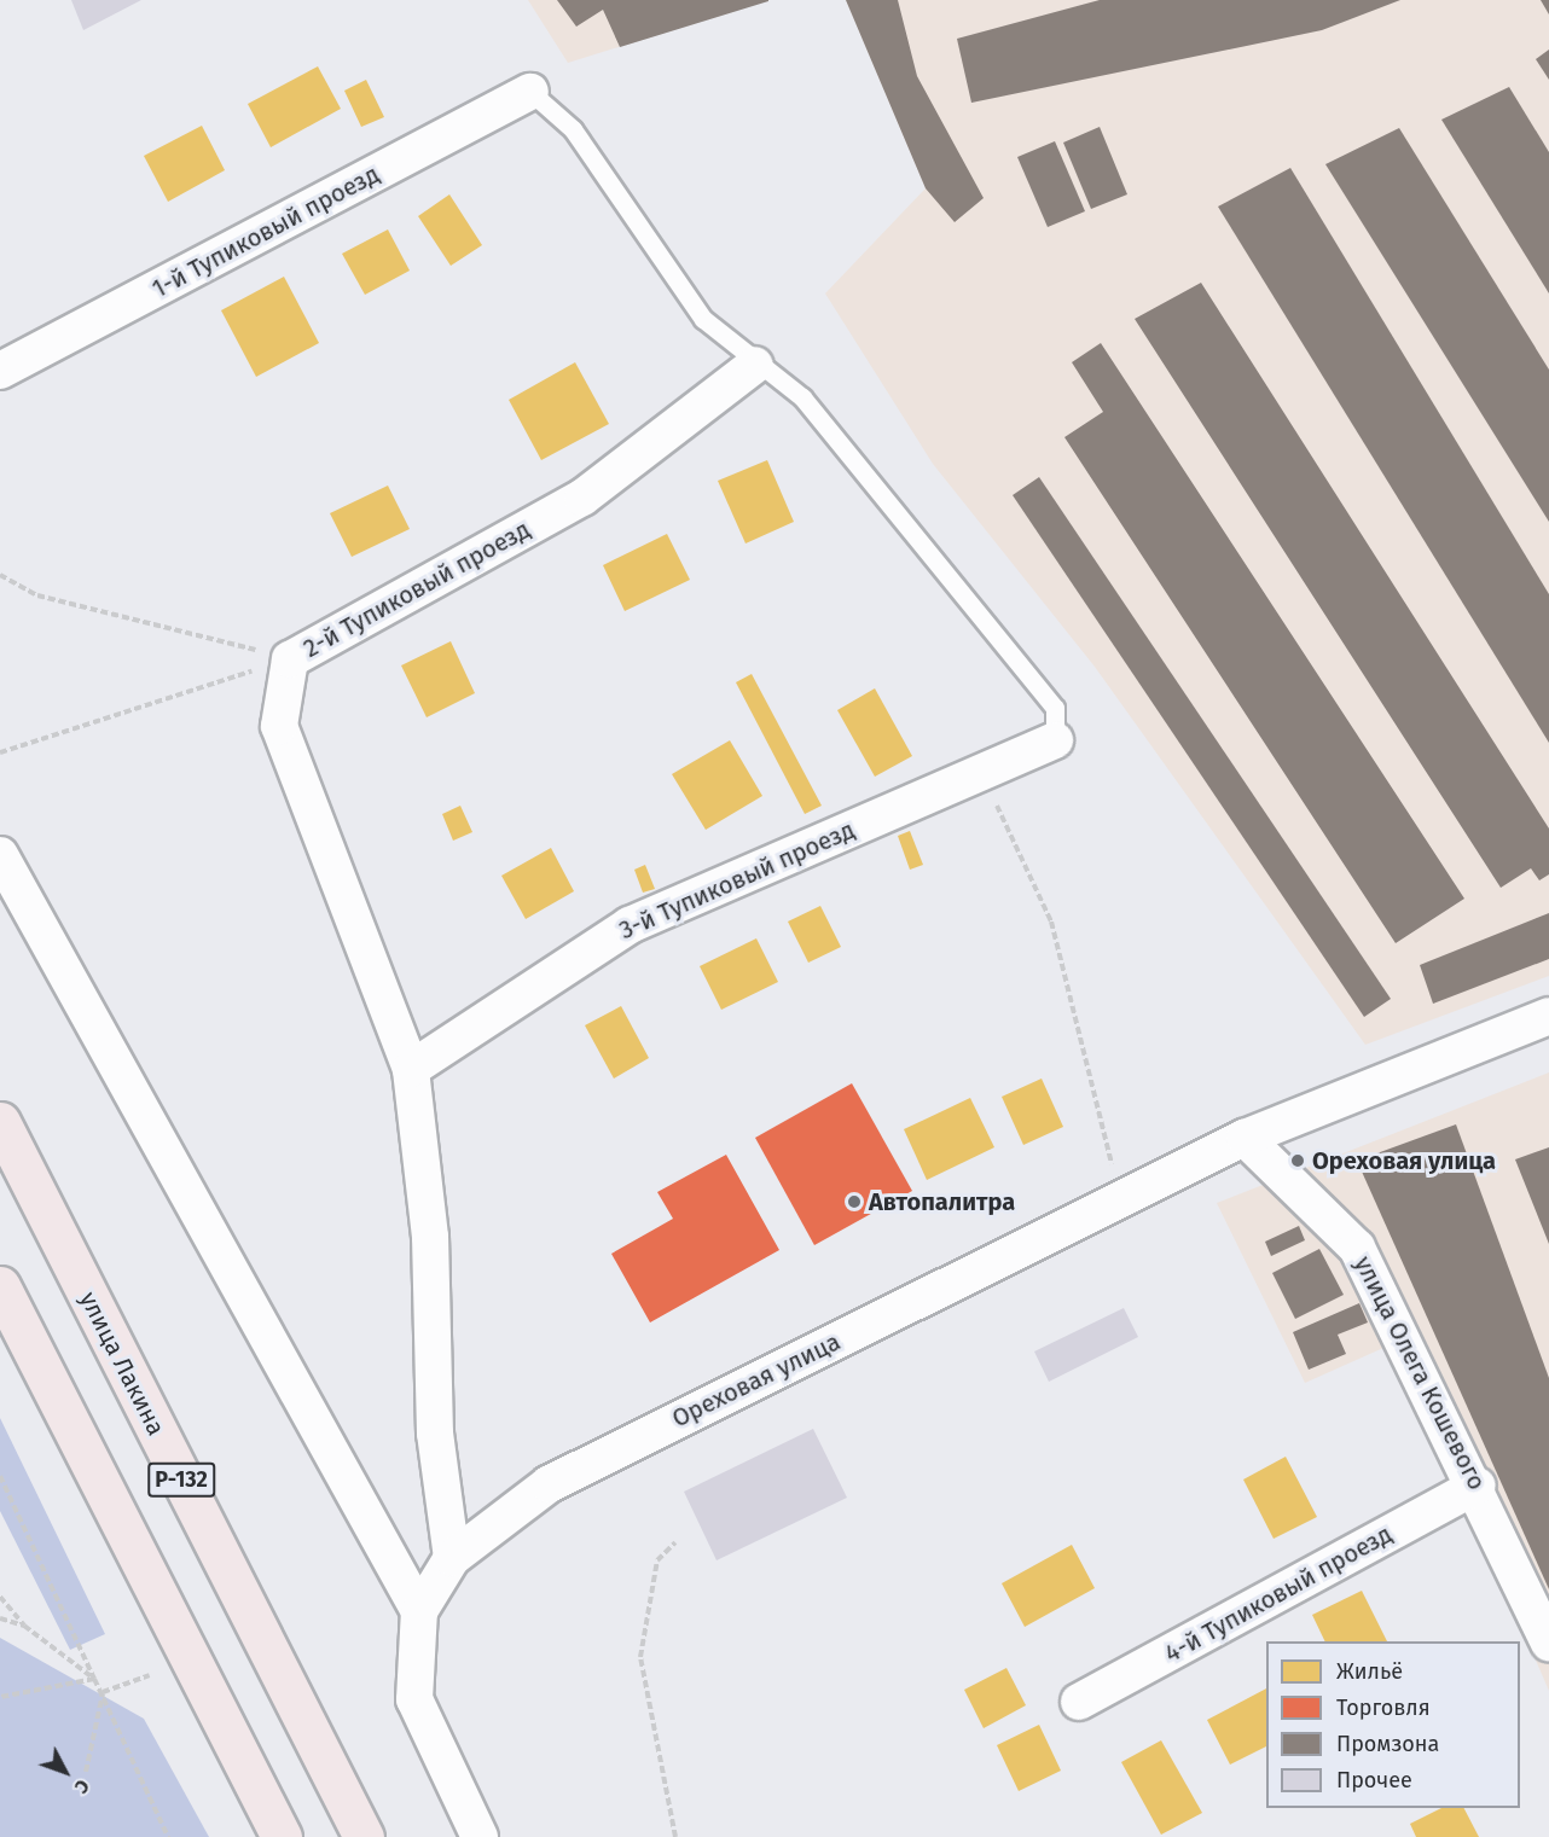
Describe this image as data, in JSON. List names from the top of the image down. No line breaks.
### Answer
{"streets":{"highway":["улица Лакина","Р-132"],"street":["1-й Тупиковый проезд","2-й Тупиковый проезд","3-й Тупиковый проезд","улица Олега Кошевого","Ореховая улица","4-й Тупиковый проезд"]},"crossings":[["2-й Тупиковый проезд","3-й Тупиковый проезд"],["улица Олега Кошевого","Ореховая улица"],["улица Олега Кошевого","4-й Тупиковый проезд"]],"places":["Ореховая улица","Автопалитра"],"legend":["Жильё","Торговля","Промзона","Прочее"],"north":"bottom right"}
